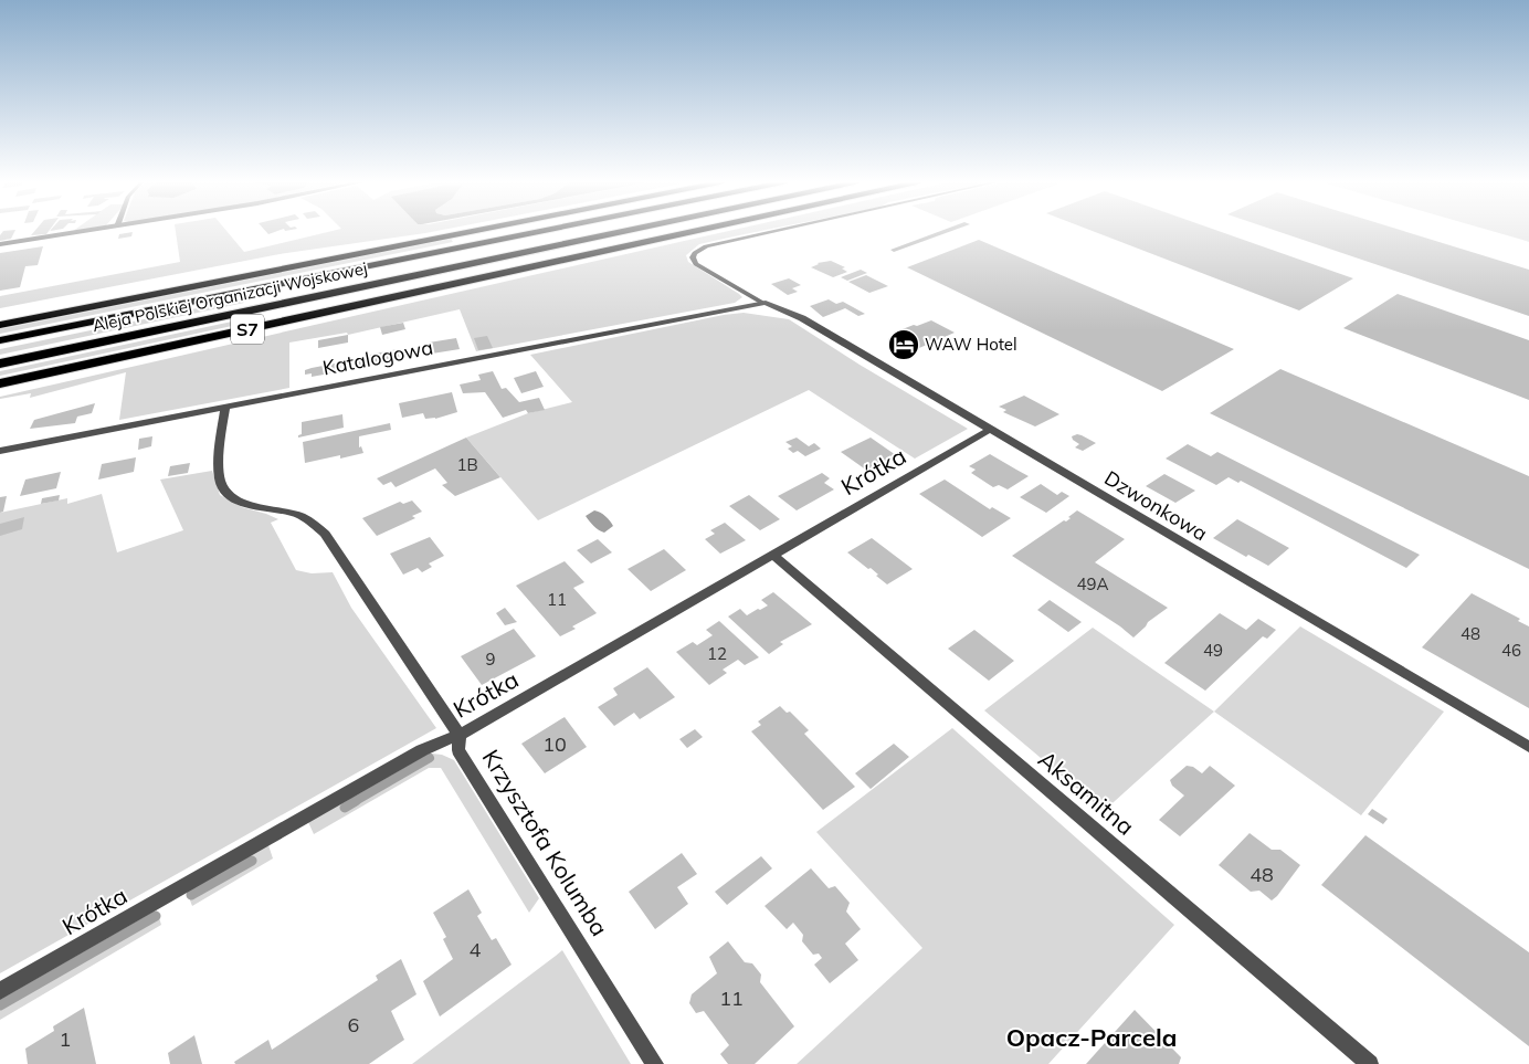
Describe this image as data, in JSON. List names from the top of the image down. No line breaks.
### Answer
{"streets":{"highway":["Aleja Polskiej Organizacji Wojskowej","S7"],"street":["Katalogowa","Krótka","Dzwonkowa","Aksamitna","Krzysztofa Kolumba"]},"crossings":[["Katalogowa","Dzwonkowa"],["Katalogowa","Krzysztofa Kolumba"],["Krótka","Dzwonkowa"],["Krótka","Aksamitna"],["Krótka","Krzysztofa Kolumba"]],"districts":["Opacz-Parcela"],"places":{"hotel":["WAW Hotel"]},"house_numbers":["1B","49A","11","48","49","46","12","9","10","48","4","11","6","1"]}
